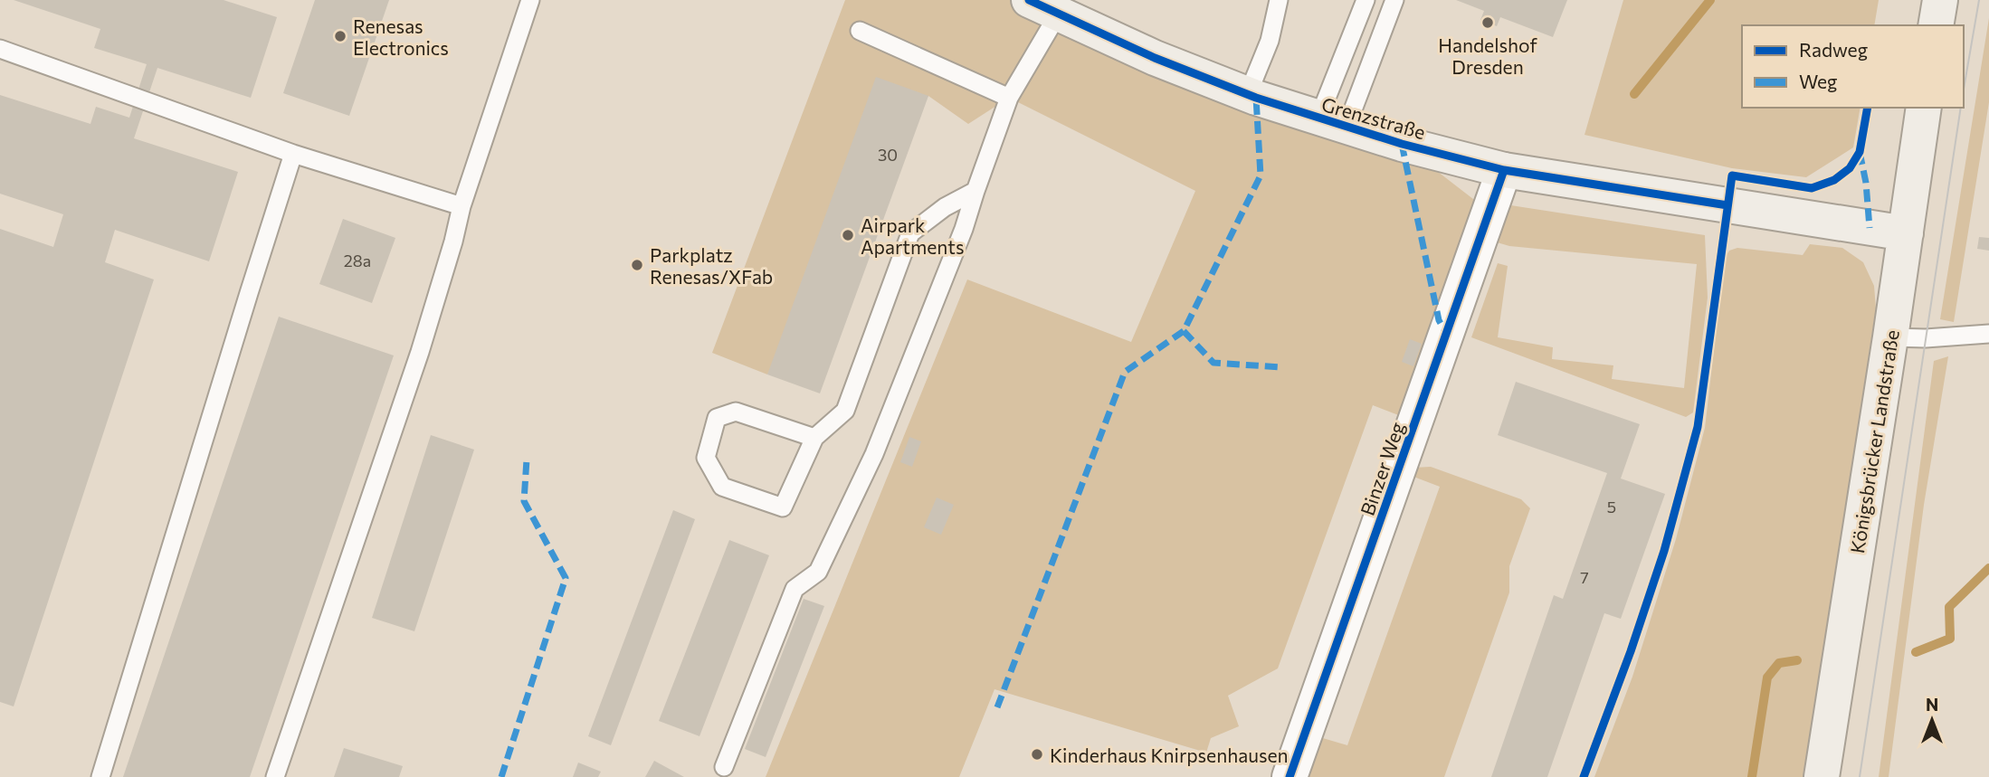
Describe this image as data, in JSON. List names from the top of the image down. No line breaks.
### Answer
{"streets":{"main road":["Grenzstraße","Königsbrücker Landstraße"],"street":["Binzer Weg"]},"crossings":[["Grenzstraße","Königsbrücker Landstraße"],["Grenzstraße","Binzer Weg"]],"places":["Handelshof Dresden","Renesas Electronics","Airpark Apartments","Parkplatz Renesas/XFab","Kinderhaus Knirpsenhausen"],"house_numbers":["30","28a","5","7"],"legend":["Radweg","Weg"],"north":"top"}
